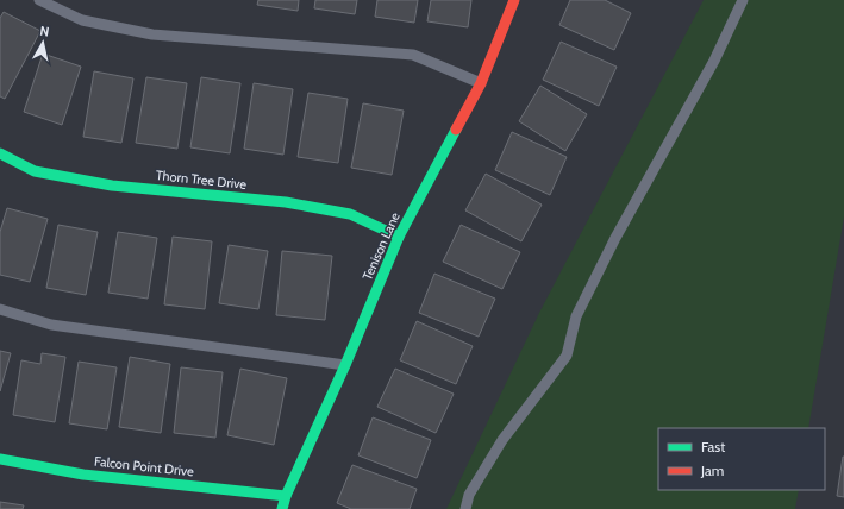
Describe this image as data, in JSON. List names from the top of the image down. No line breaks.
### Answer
{"streets":{"street":["Thorn Tree Drive","Tenison Lane","Falcon Point Drive"]},"crossings":[["Thorn Tree Drive","Tenison Lane"],["Tenison Lane","Falcon Point Drive"]],"legend":["Fast","Jam"],"north":"top"}
